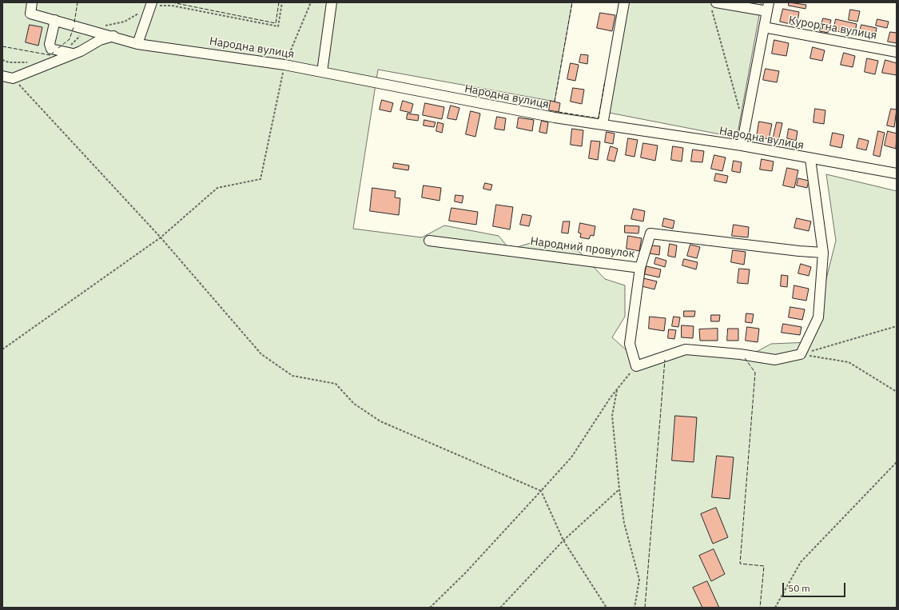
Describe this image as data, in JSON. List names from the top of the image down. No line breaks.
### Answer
{"streets":{"street":["Курортна вулиця","Народна вулиця","Народний провулок"]},"scale_bar":"50 m"}
